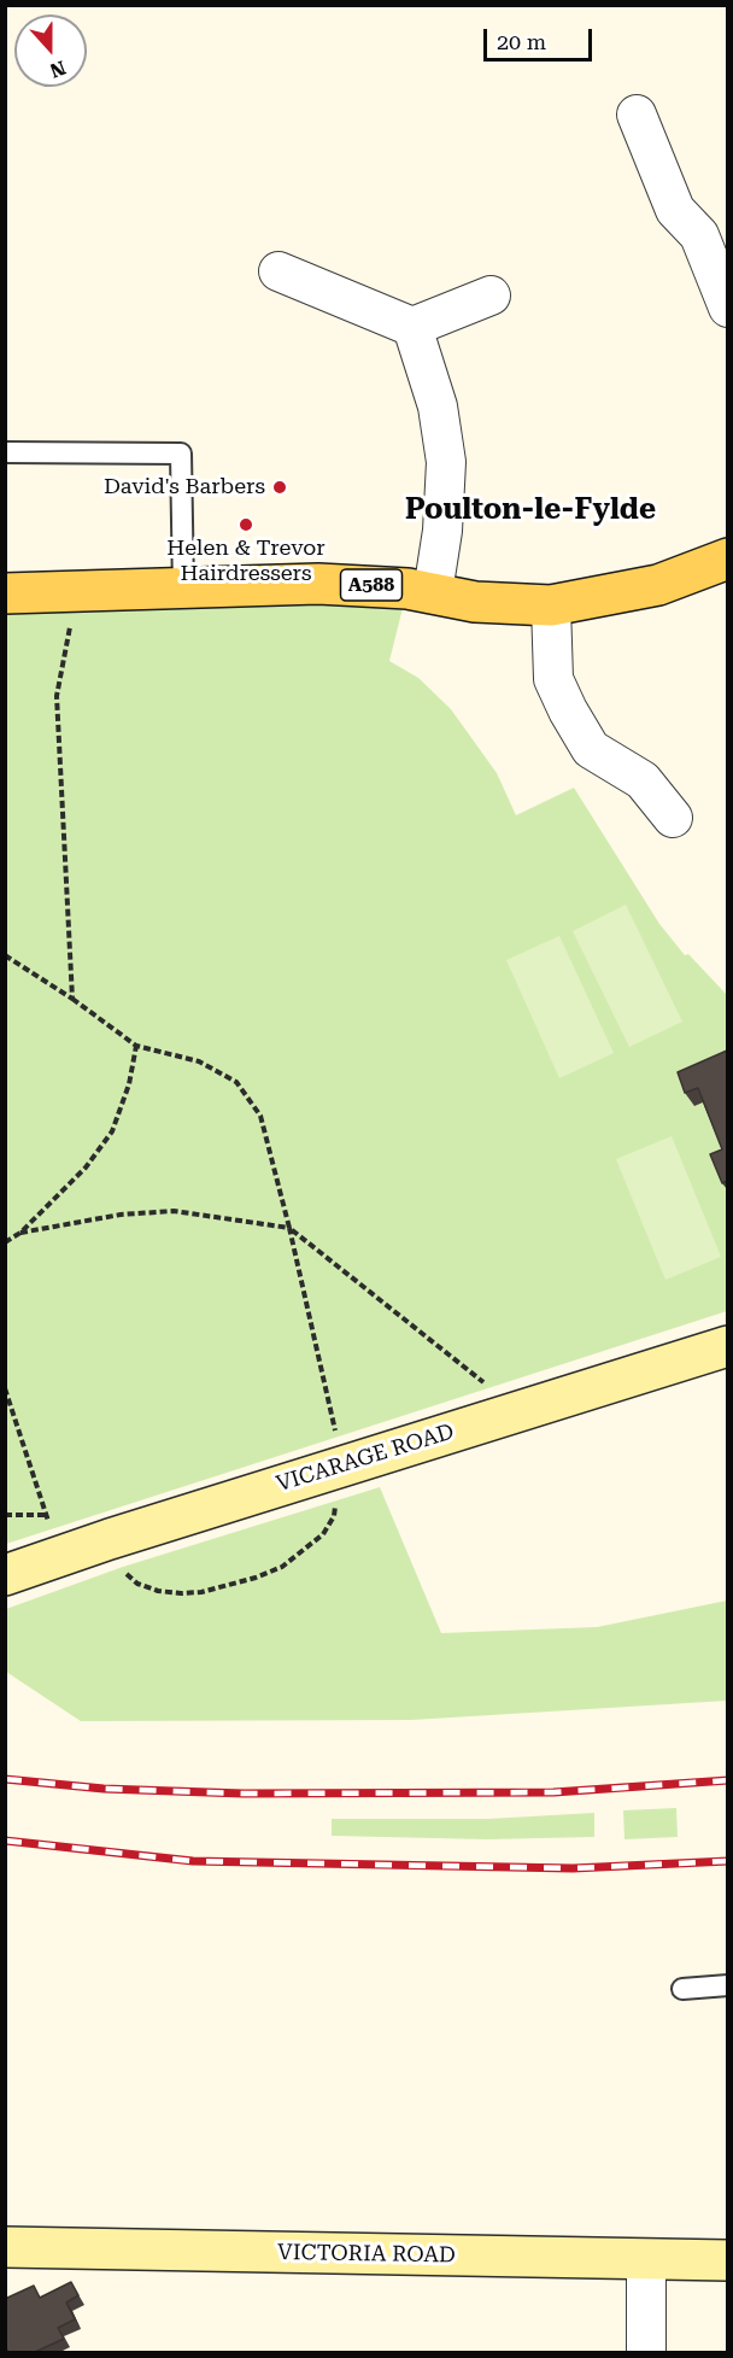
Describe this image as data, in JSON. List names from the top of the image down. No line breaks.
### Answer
{"streets":{"main road":["A588"],"street":["VICARAGE ROAD","VICTORIA ROAD"]},"districts":["Poulton-le-Fylde"],"places":["David's Barbers","Helen & Trevor Hairdressers"],"scale_bar":"20 m","north":"bottom"}
